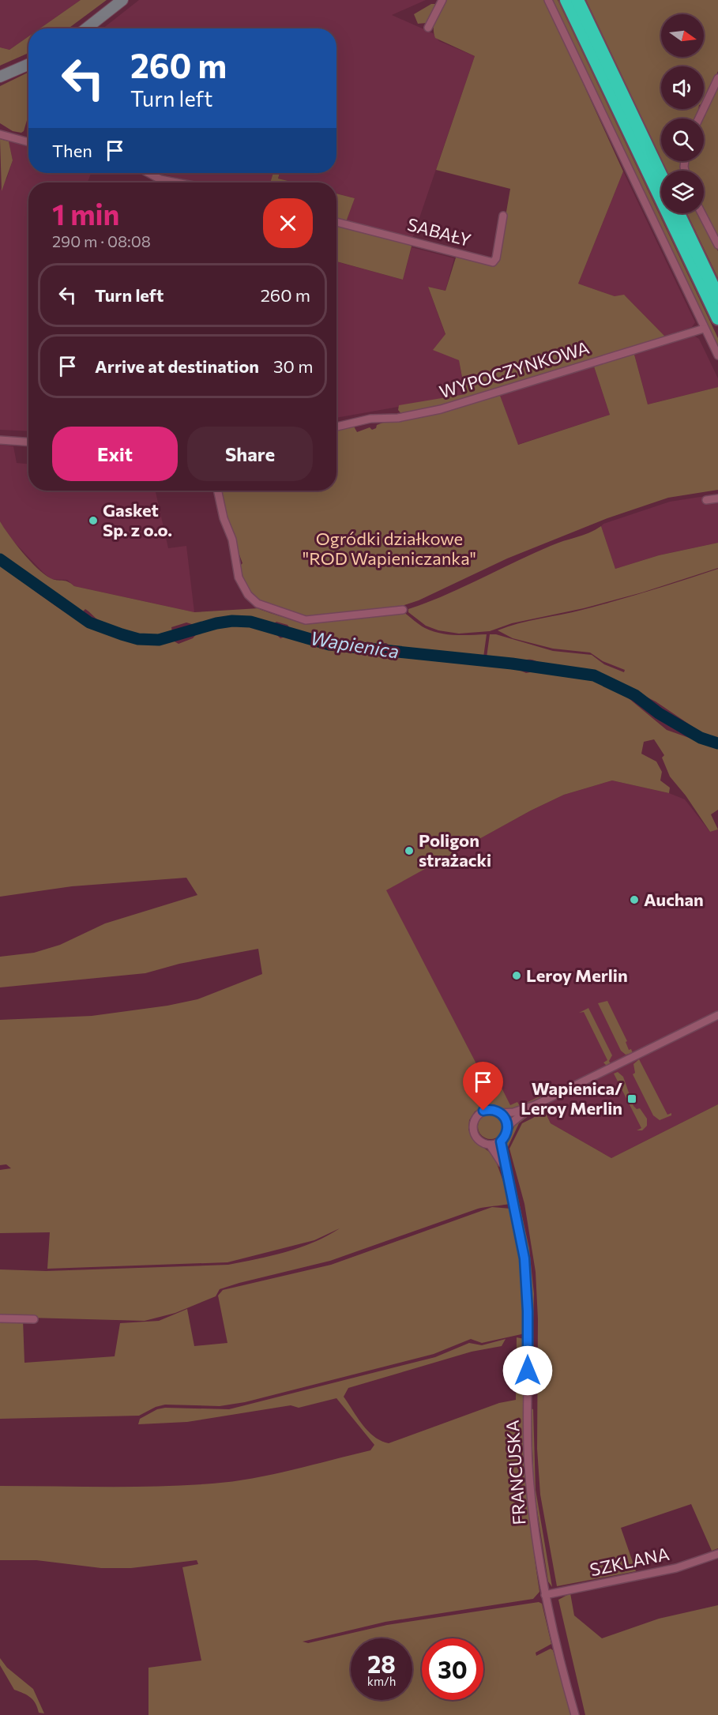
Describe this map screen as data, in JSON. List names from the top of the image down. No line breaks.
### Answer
{"streets":{"street":["SABAŁY","WYPOCZYNKOWA","FRANCUSKA","SZKLANA"]},"crossings":[["FRANCUSKA","SZKLANA"]],"water":["Wapienica"],"parks":["Ogródki działkowe \"ROD Wapieniczanka\""],"places":{"other":["Gasket Sp. z o.o.","Poligon strażacki","Auchan","Leroy Merlin"],"transit":["Wapienica/ Leroy Merlin"]},"north":"right","page":{"turn":["260 m","Turn left"],"then":"Then","heading":["1 min","290 m · 08:08"],"list":[{"name":"Turn left","value":"260 m"},{"name":"Arrive at destination","value":"30 m"}],"buttons":["Exit","Share"],"speed":"28 km/h","limit":"30"}}
